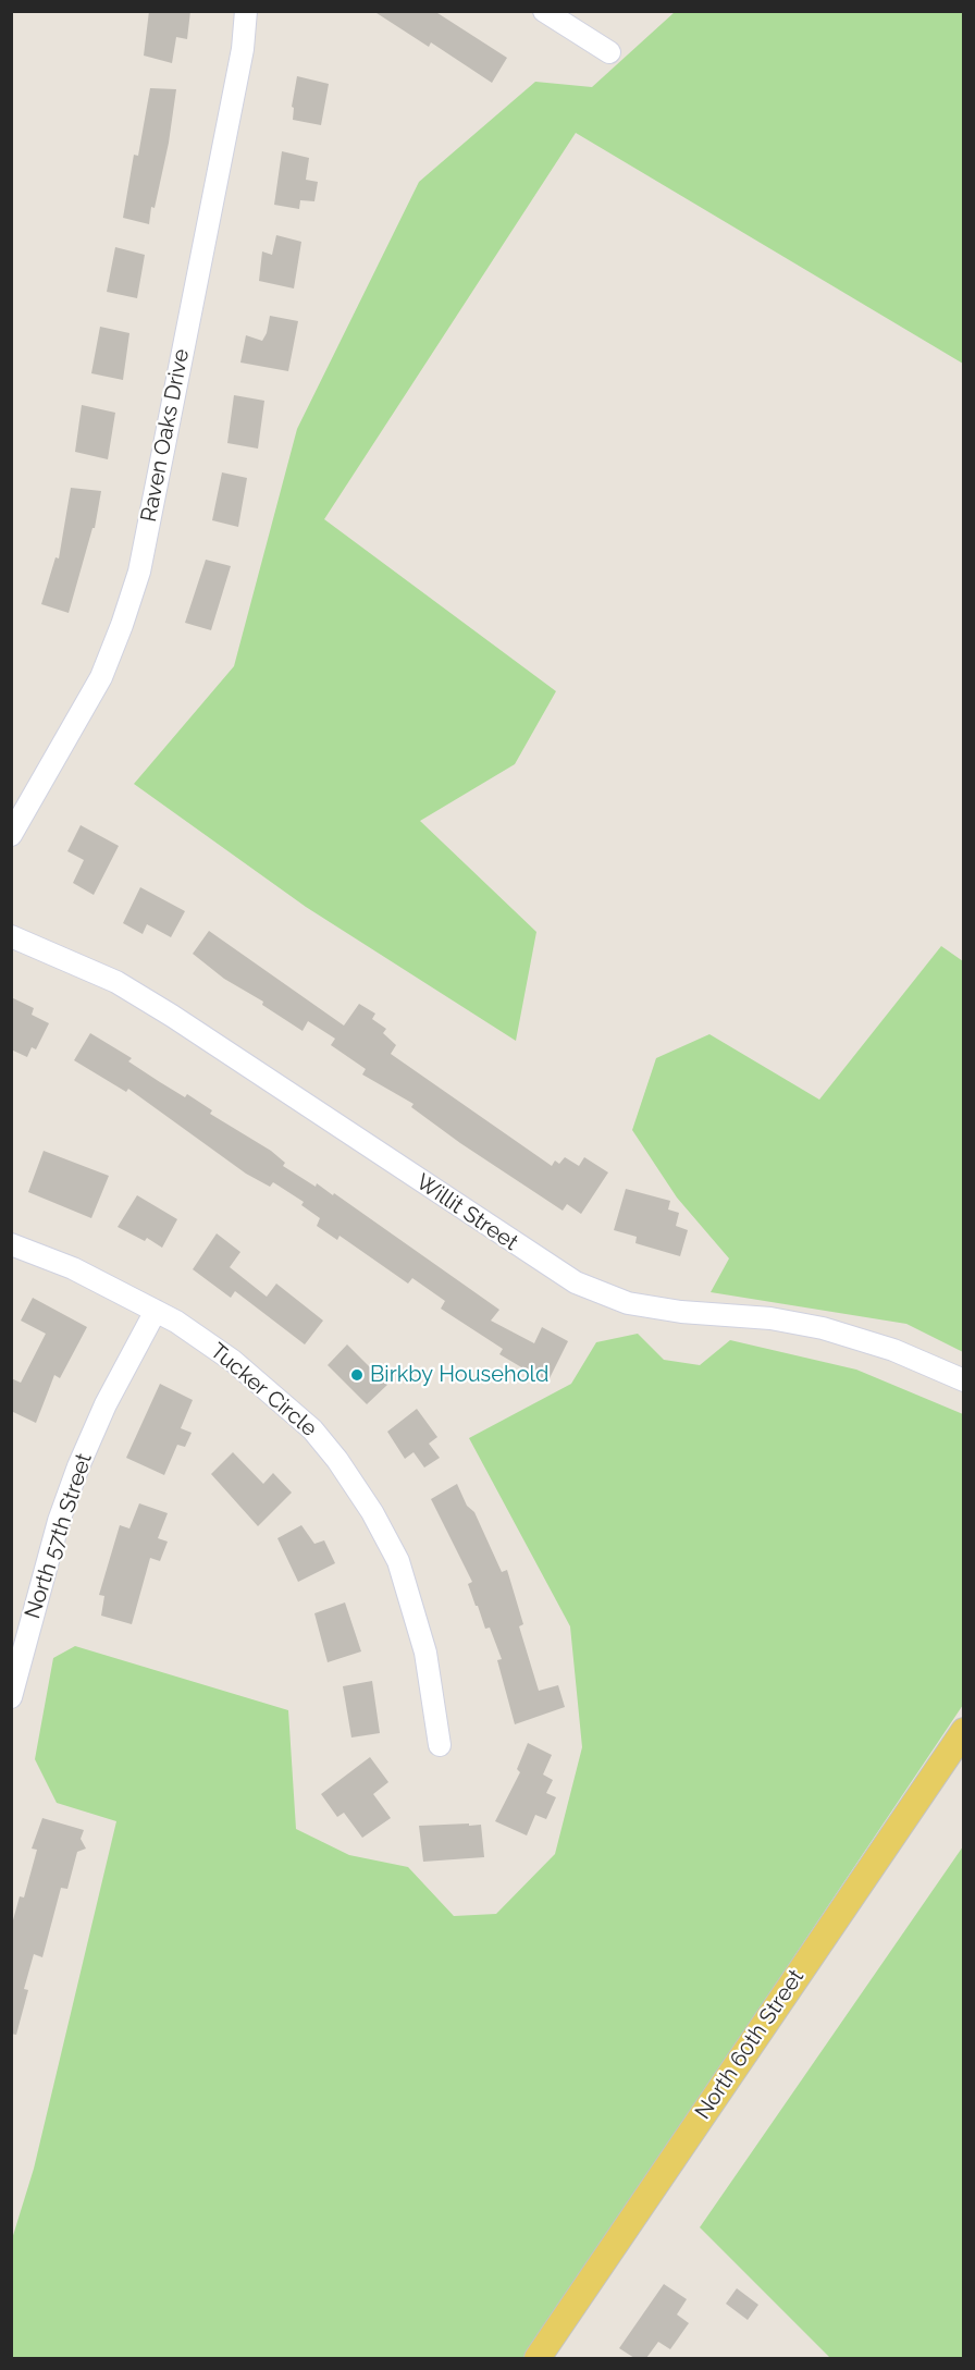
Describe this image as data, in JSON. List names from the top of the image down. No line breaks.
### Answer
{"streets":{"main road":["North 60th Street"],"street":["Raven Oaks Drive","Willit Street","Tucker Circle","North 57th Street"]},"crossings":[["Tucker Circle","North 57th Street"]],"places":["Birkby Household"]}
